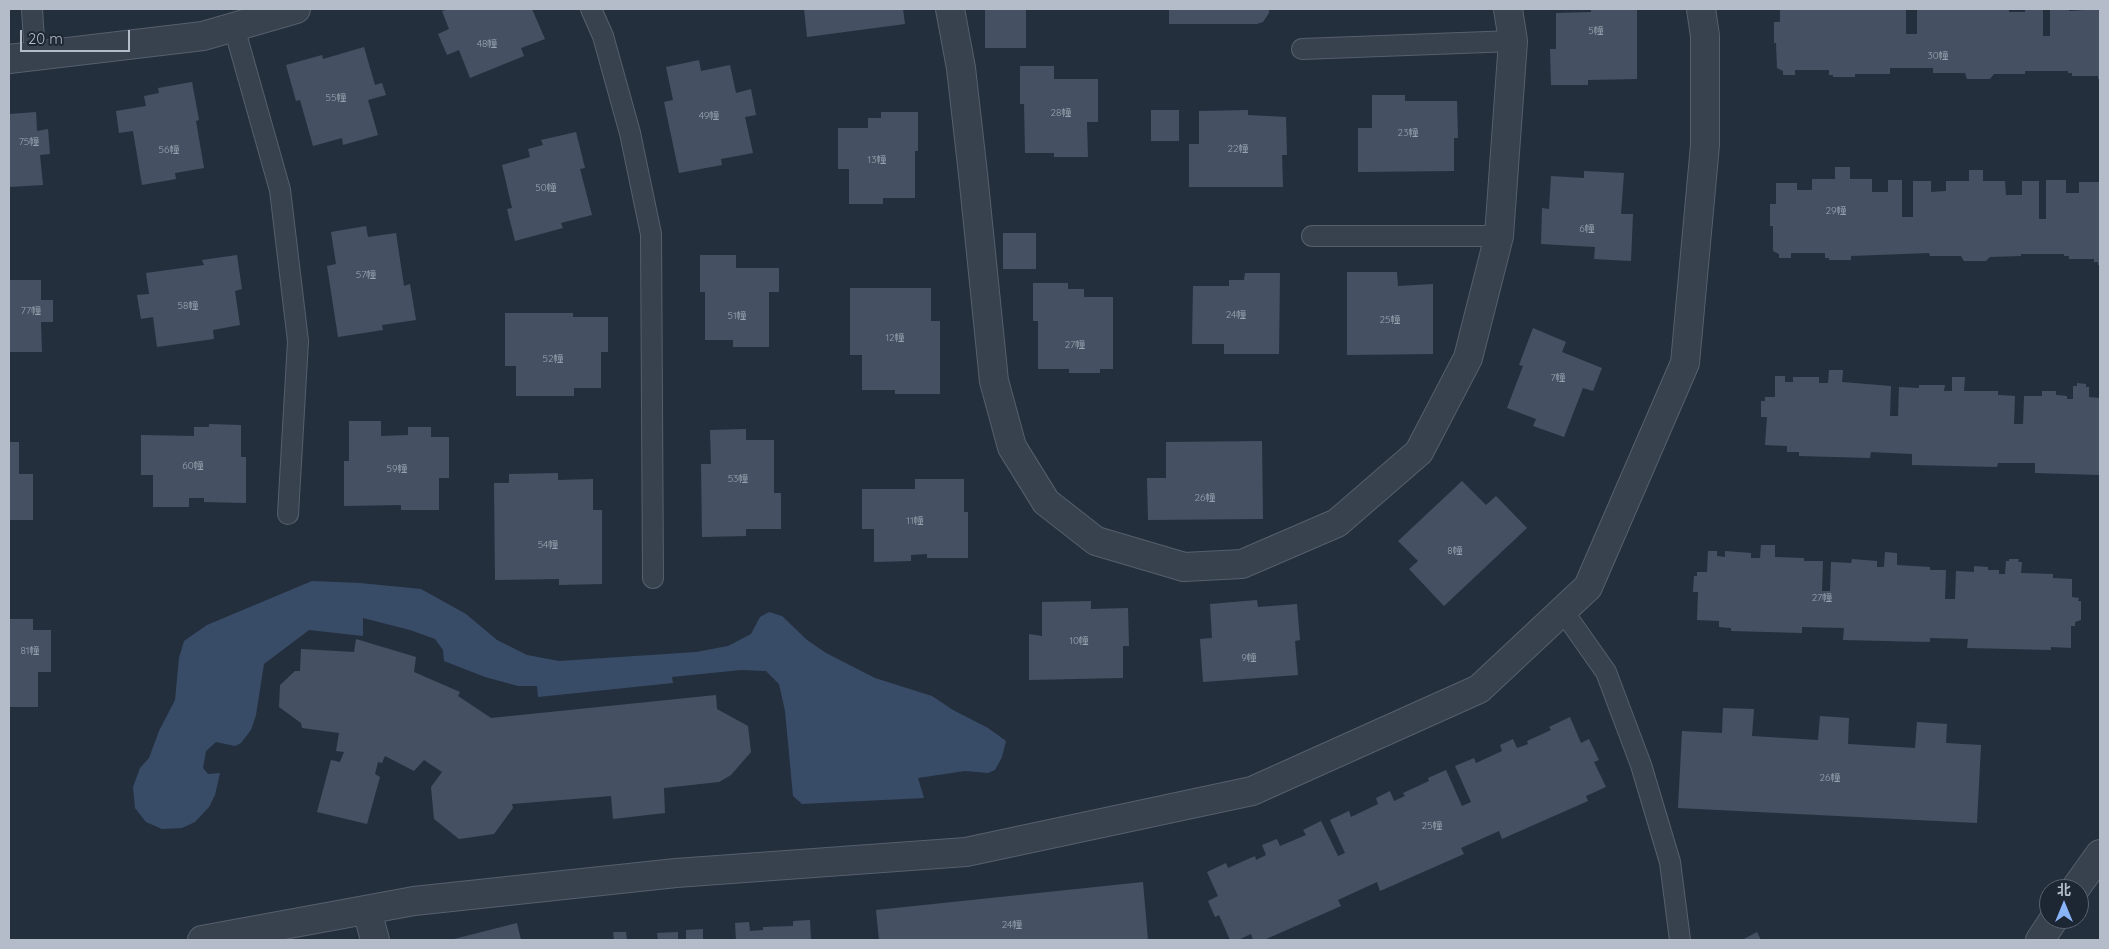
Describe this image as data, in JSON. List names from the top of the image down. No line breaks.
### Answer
{"house_numbers":["5幢","48幢","30幢","55幢","28幢","49幢","23幢","75幢","22幢","56幢","13幢","50幢","29幢","6幢","57幢","58幢","77幢","24幢","51幢","25幢","12幢","27幢","52幢","7幢","60幢","59幢","53幢","26幢","11幢","54幢","8幢","27幢","10幢","81幢","9幢","26幢","25幢","24幢"],"scale_bar":"20 m","north":"top"}
